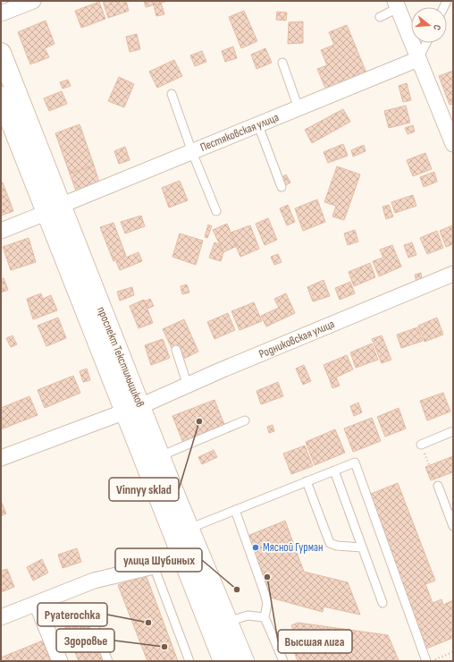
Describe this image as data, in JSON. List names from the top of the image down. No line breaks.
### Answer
{"streets":{"main road":["проспект Текстильщиков"],"street":["Пестяковская улица","Родниковская улица"]},"crossings":[["Пестяковская улица","проспект Текстильщиков"],["Родниковская улица","проспект Текстильщиков"]],"places":["Vinnyy sklad","Мясной Гурман","Высшая лига","улица Шубиных","Pyaterochka","Здоровье"],"north":"right"}
